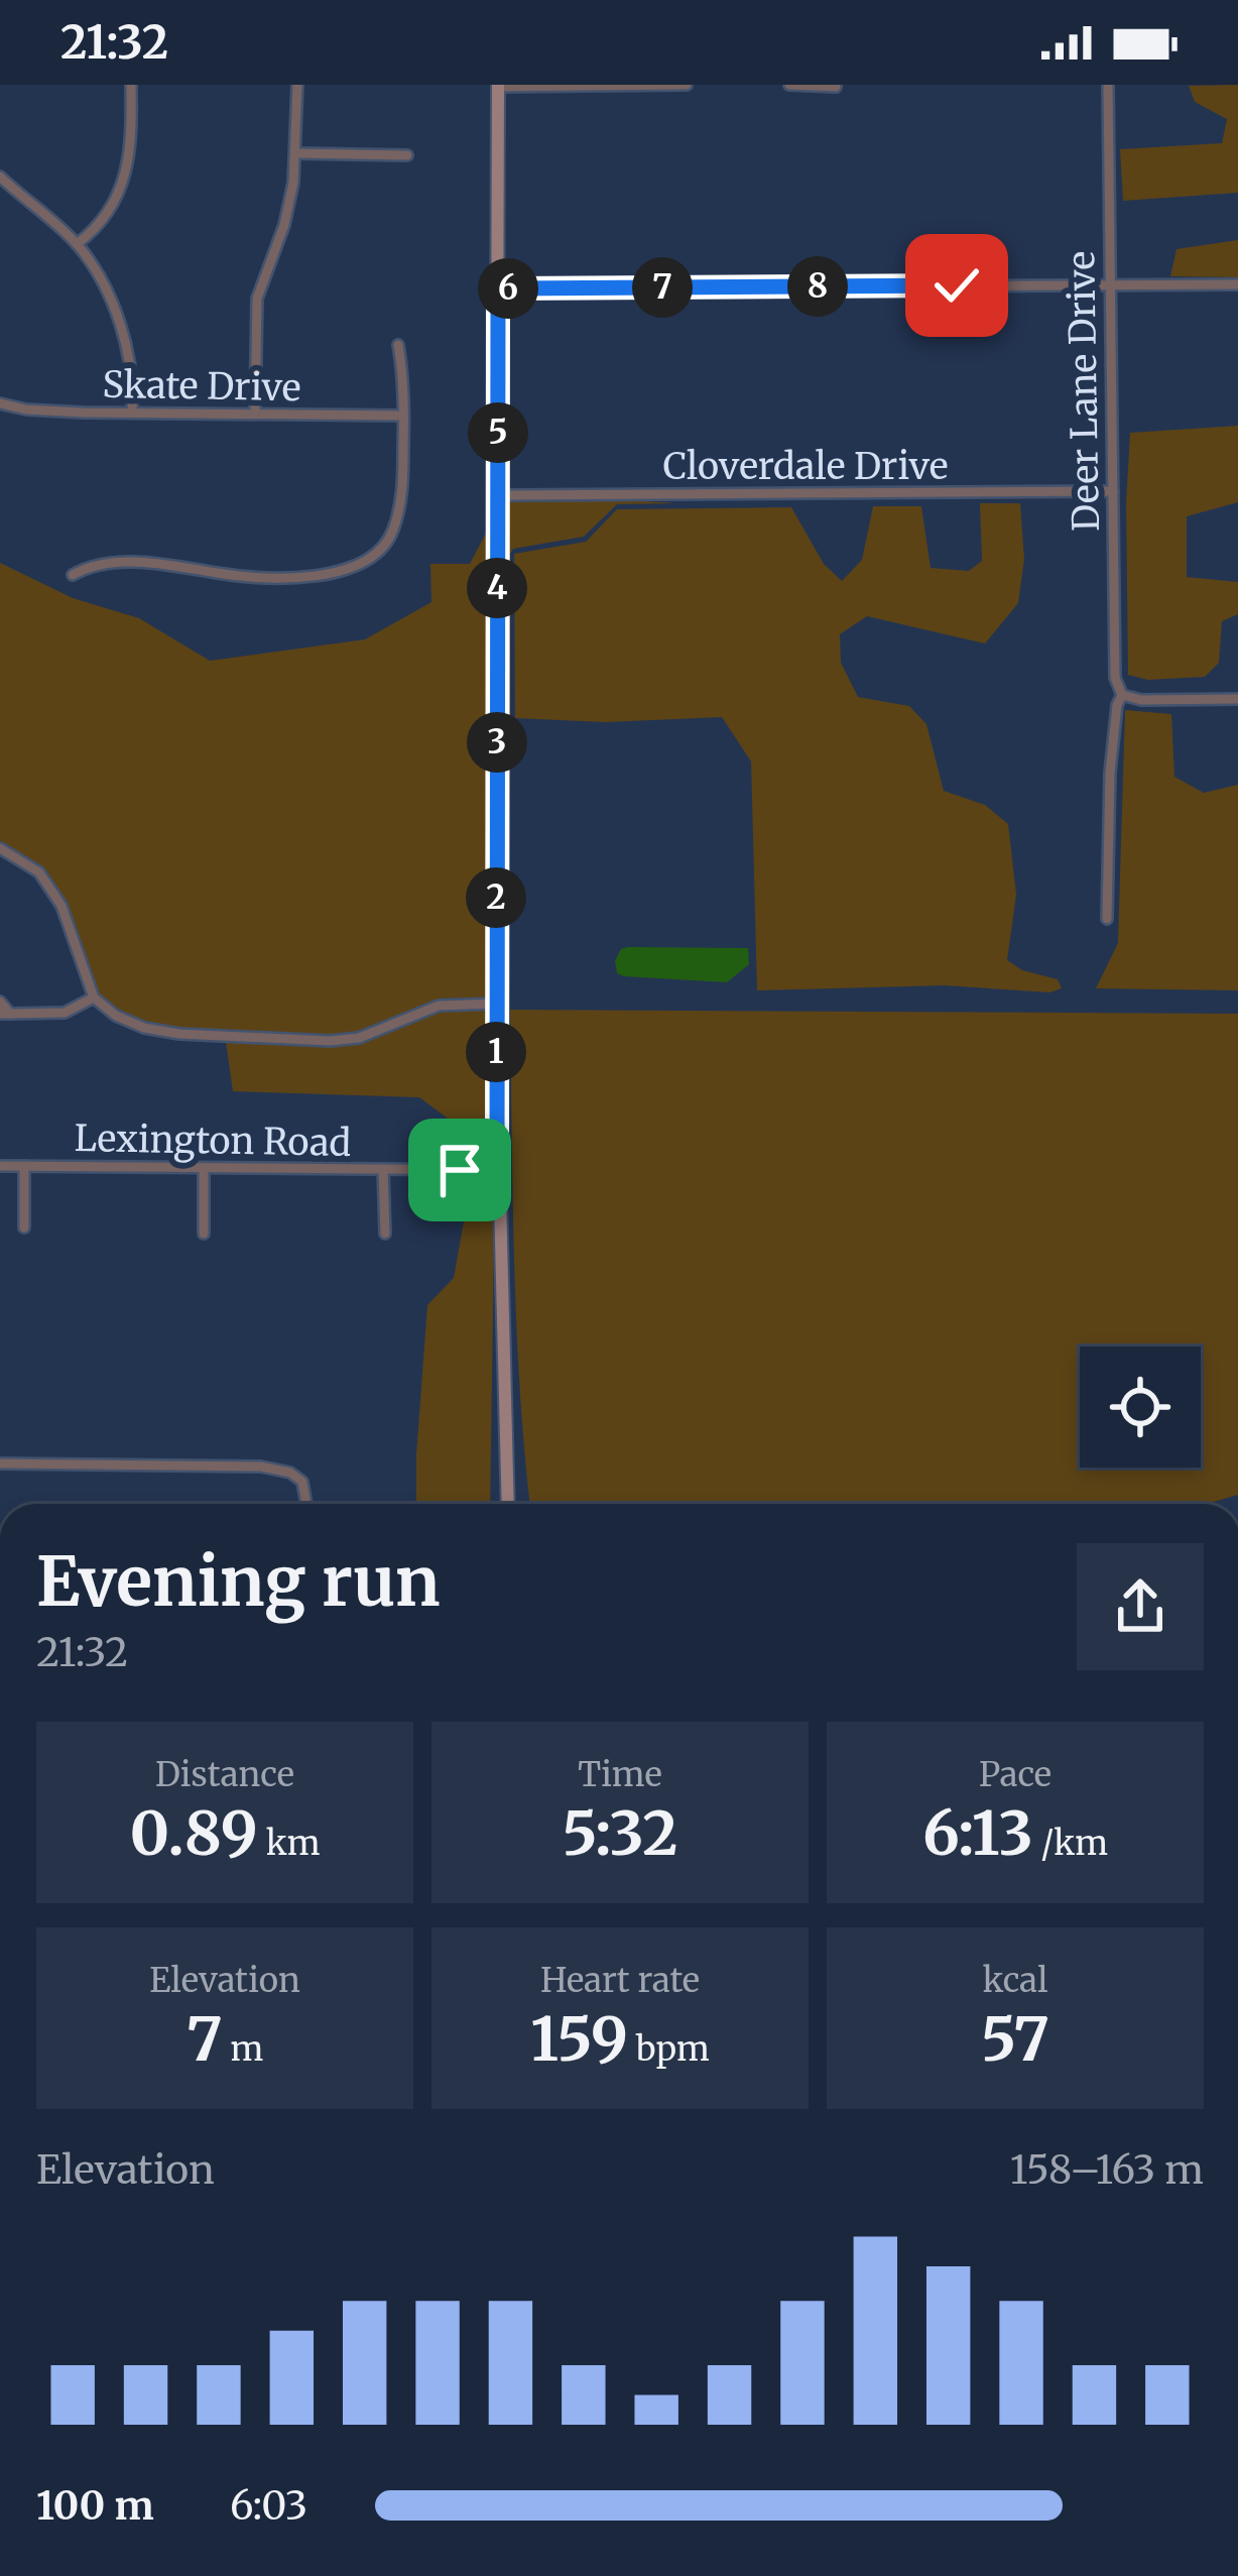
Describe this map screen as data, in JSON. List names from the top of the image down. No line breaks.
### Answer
{"streets":{"street":["Skate Drive","Deer Lane Drive","Cloverdale Drive","Lexington Road"]},"crossings":[["Deer Lane Drive","Cloverdale Drive"]],"page":{"status":"21:32","pins":["8","7","6","5","4","3","2","1"],"heading":["Evening run","21:32"],"stats":[["Distance","0.89 km"],["Time","5:32"],["Pace","6:13 /km"],["Elevation","7 m"],["Heart rate","159 bpm"],["kcal","57"]],"chart":["Elevation","158–163 m"],"list":[{"name":"100 m","note":"6:03"}]}}
